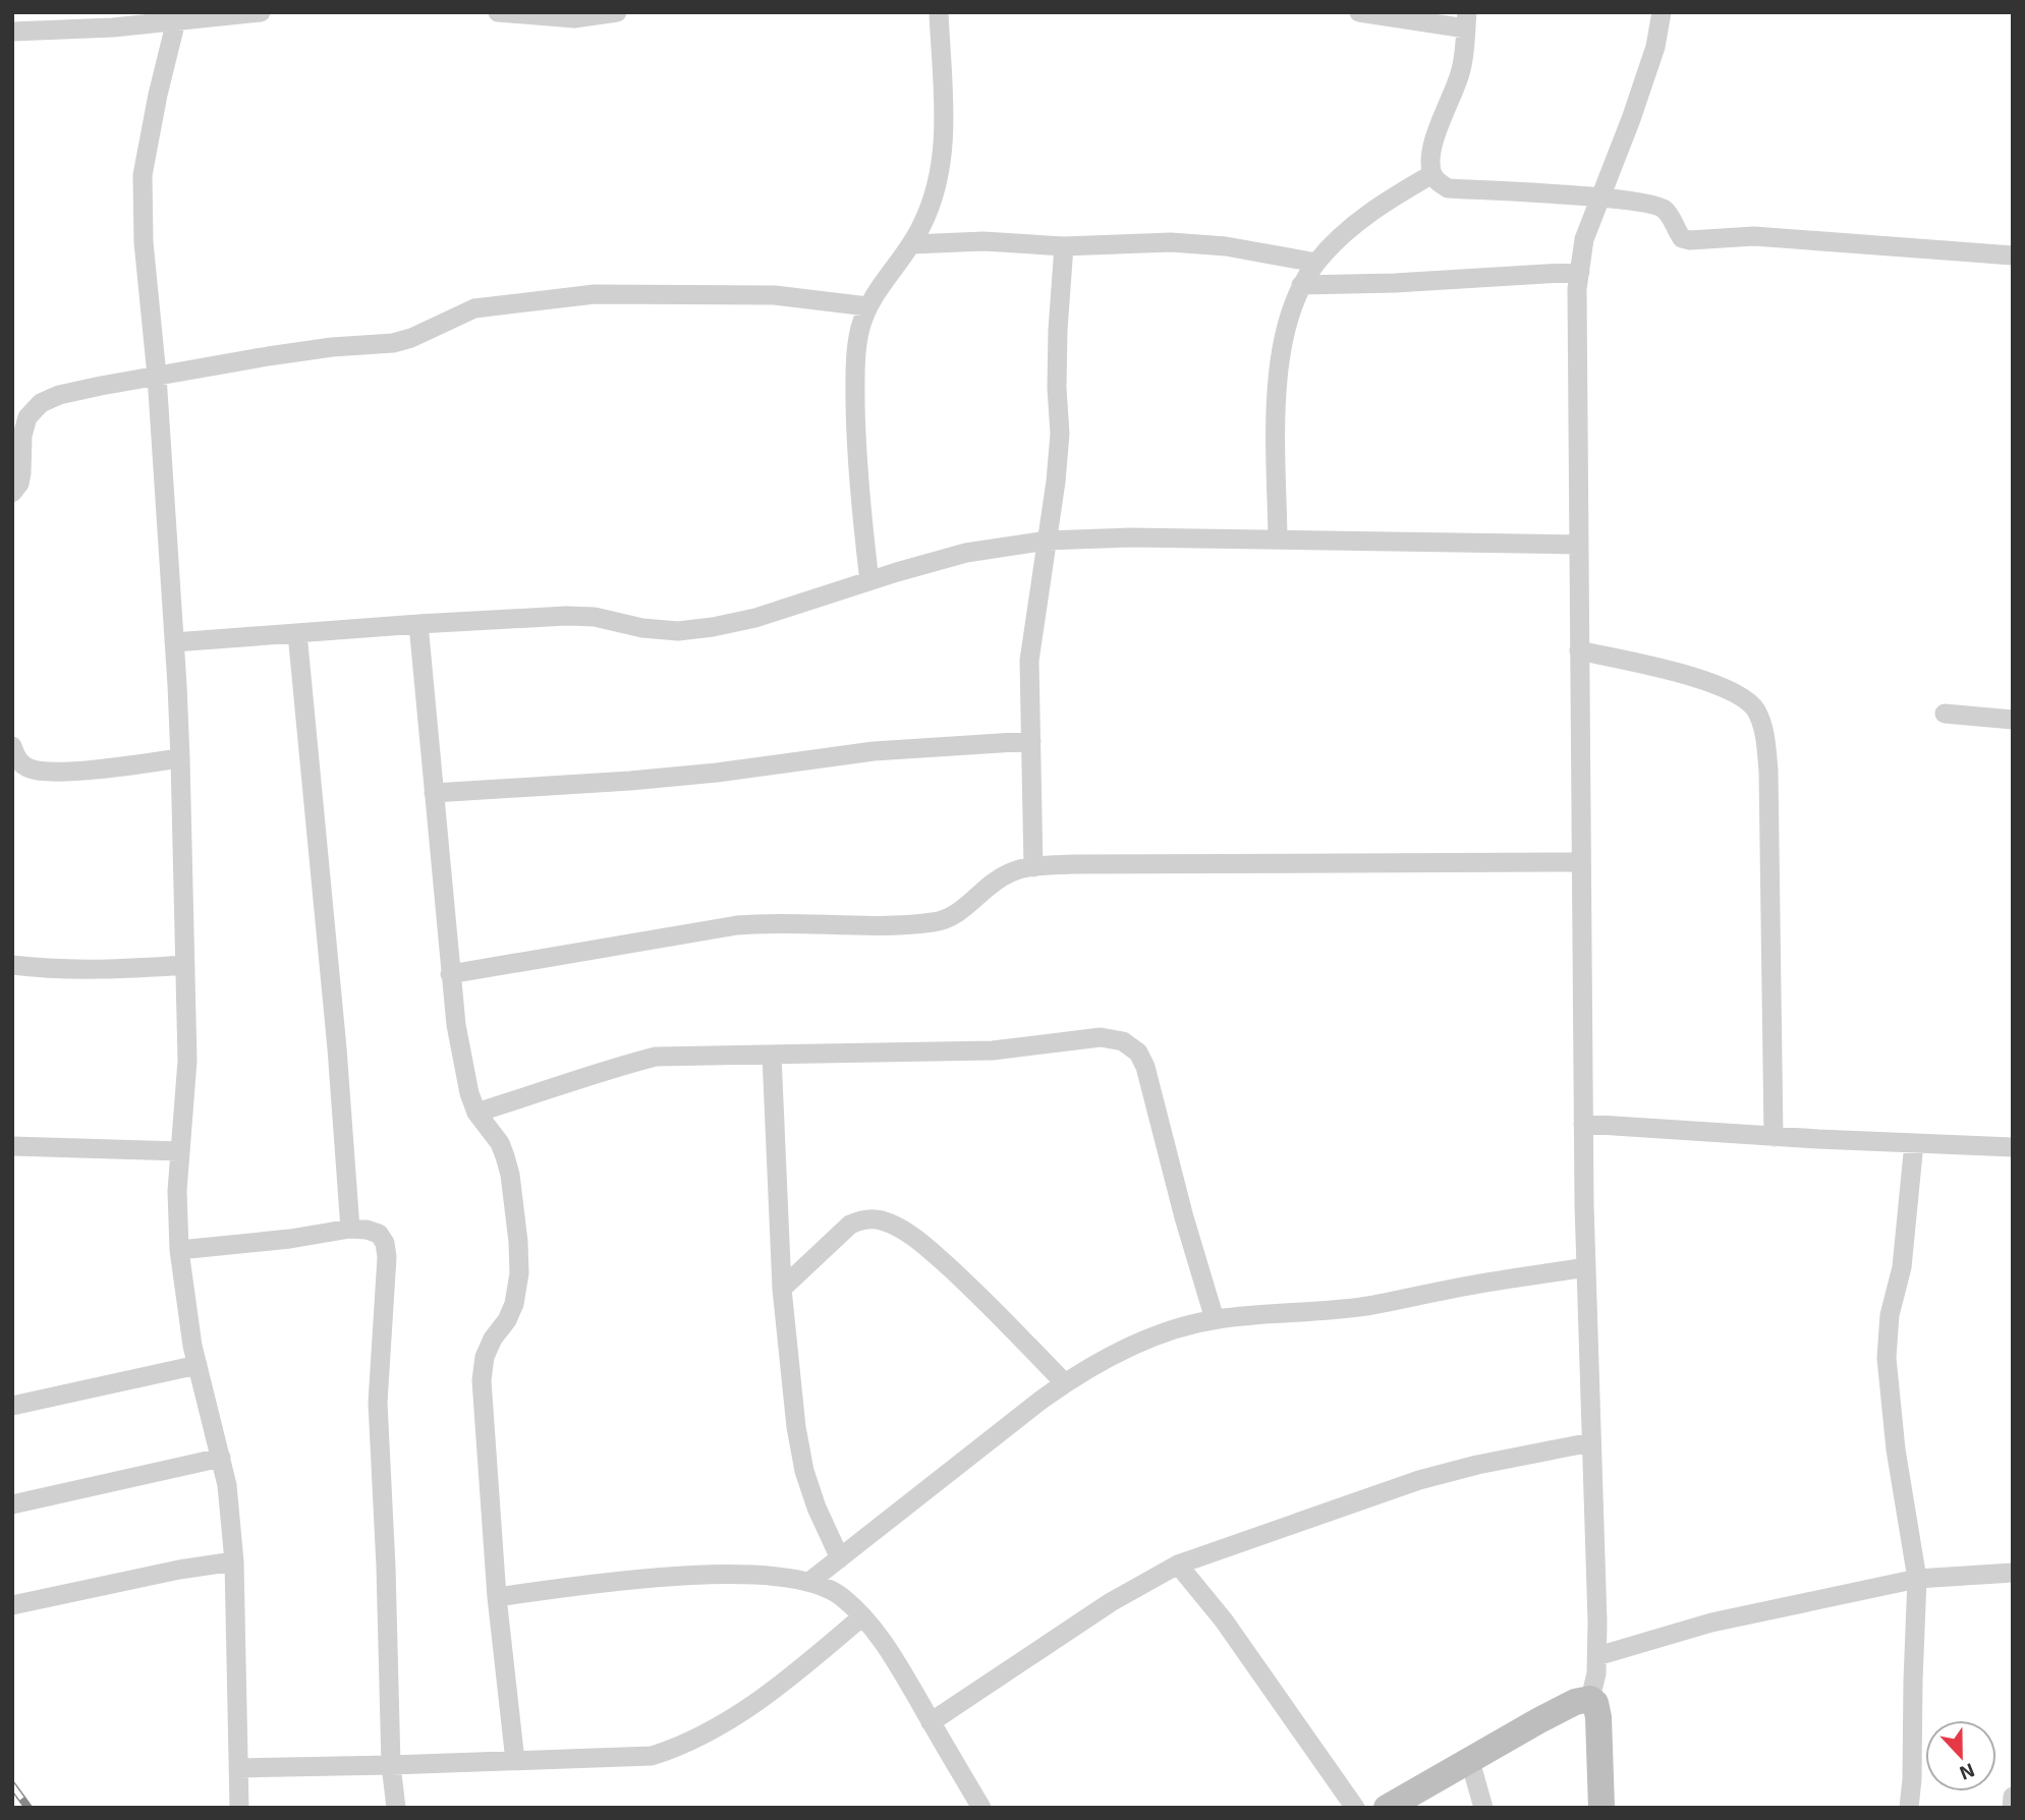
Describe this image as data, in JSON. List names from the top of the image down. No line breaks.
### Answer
{"north":"bottom"}
